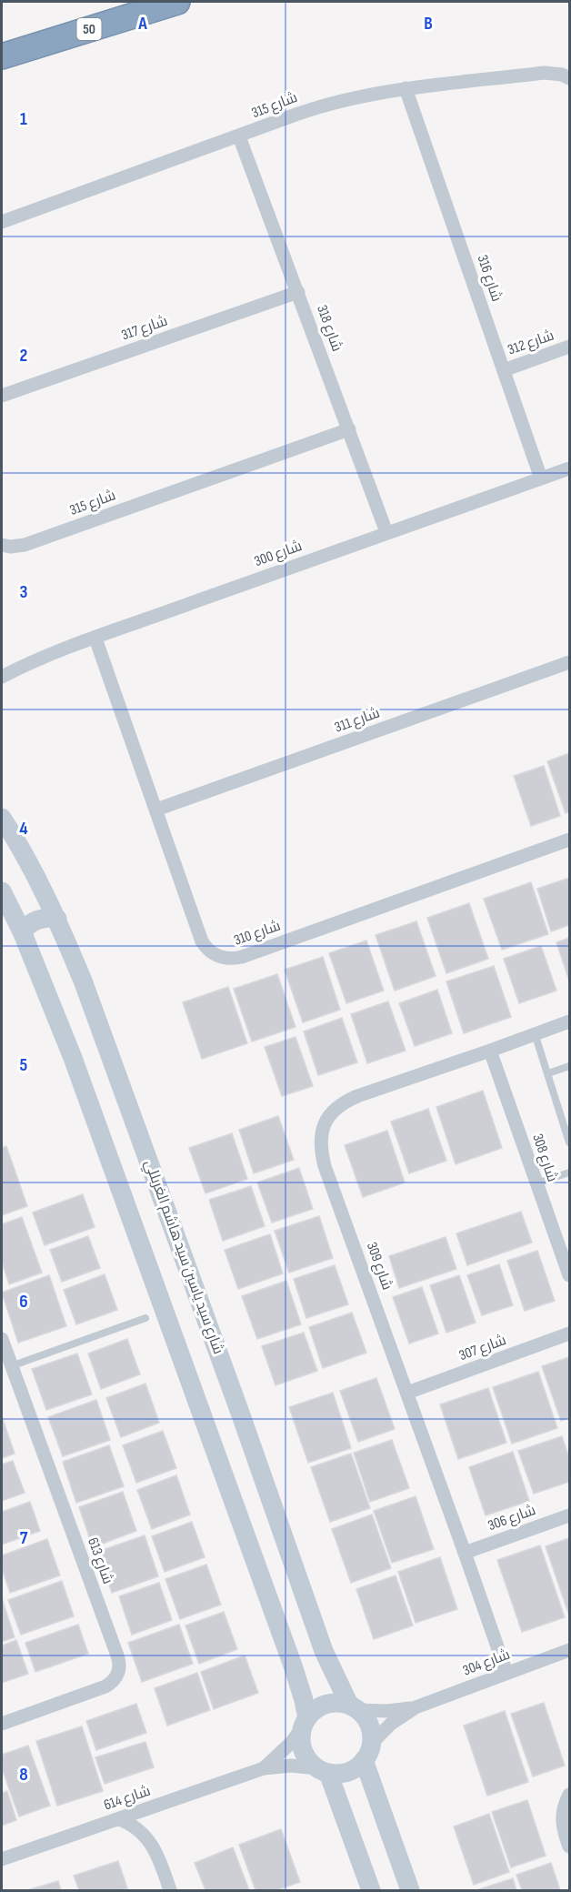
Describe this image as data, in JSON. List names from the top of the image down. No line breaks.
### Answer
{"streets":{"highway":["50"],"street":["شارع 315","شارع 316","شارع 317","شارع 318","شارع 312","شارع 300","شارع 311","شارع 310","شارع 308","شارع سيد ياسين سيد هاشم الغربللي","شارع 309","شارع 307","شارع 306","شارع 613","شارع 304","شارع 614"]},"crossings":[["شارع 315","شارع 316"],["شارع 315","شارع 318"],["شارع 316","شارع 312"],["شارع 316","شارع 300"],["شارع 317","شارع 318"],["شارع 318","شارع 300"],["شارع 300","شارع 310"],["شارع 311","شارع 310"],["شارع 308","شارع 309"],["شارع سيد ياسين سيد هاشم الغربللي","شارع 304"],["شارع سيد ياسين سيد هاشم الغربللي","شارع 614"],["شارع 309","شارع 307"],["شارع 309","شارع 306"],["شارع 309","شارع 304"],["شارع 304","شارع 614"]],"grid":{"columns":["A","B"],"rows":["1","2","3","4","5","6","7","8"]}}
